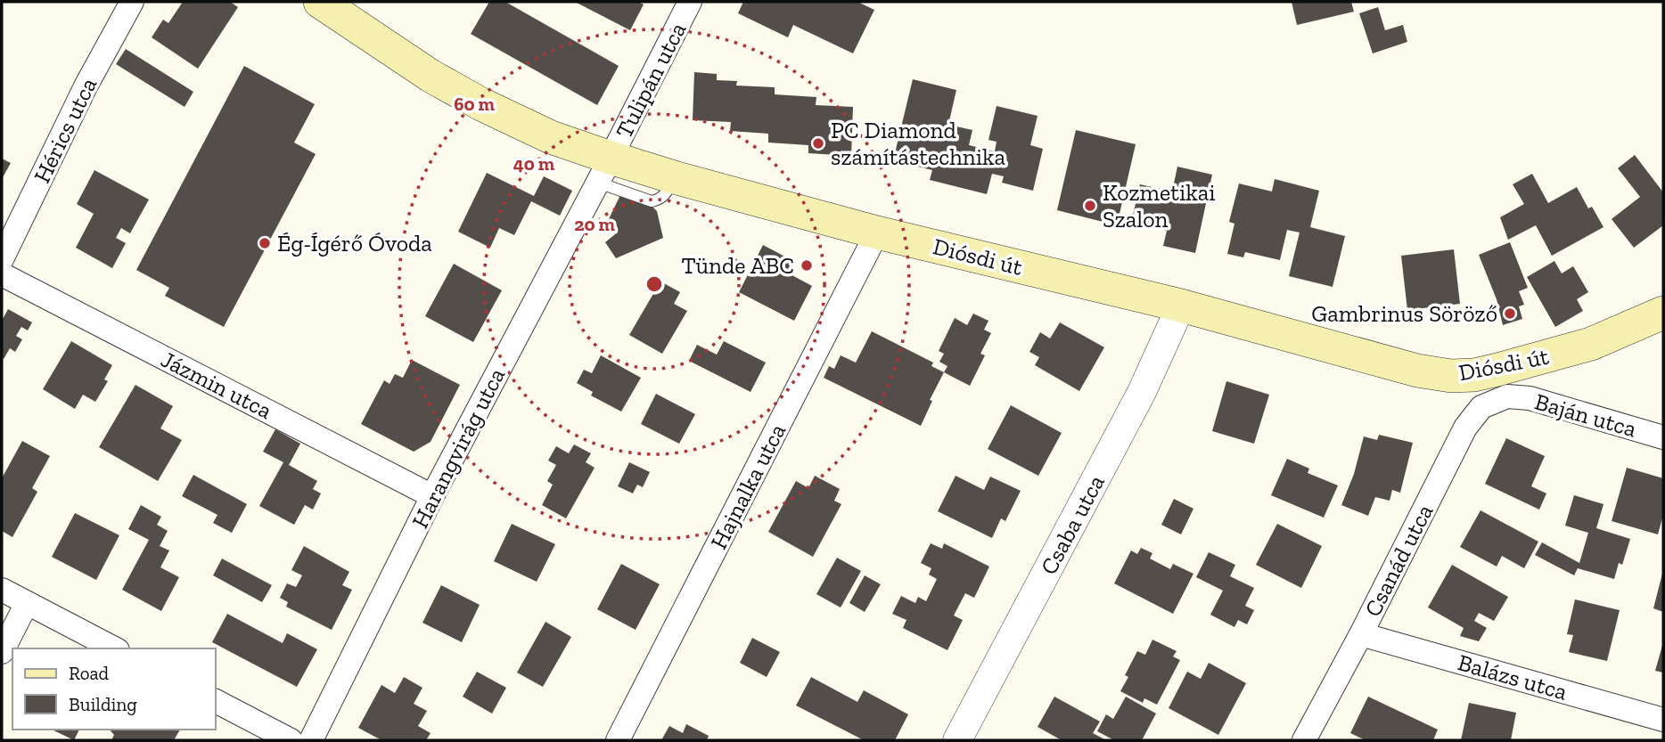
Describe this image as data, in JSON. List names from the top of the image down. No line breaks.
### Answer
{"streets":{"main road":["Diósdi út"],"street":["Tulipán utca","Hérics utca","Jázmin utca","Baján utca","Harangvirág utca","Hajnalka utca","Csaba utca","Csanád utca","Balázs utca"]},"crossings":[["Tulipán utca","Diósdi út"],["Tulipán utca","Harangvirág utca"],["Diósdi út","Harangvirág utca"],["Diósdi út","Hajnalka utca"],["Diósdi út","Csaba utca"],["Jázmin utca","Harangvirág utca"],["Baján utca","Csanád utca"],["Csanád utca","Balázs utca"]],"places":["PC Diamond számítástechnika","Kozmetikai Szalon","Ég-Ígérő Óvoda","Tünde ABC","Gambrinus Söröző"],"legend":["Road","Building"],"rings":["60 m","40 m","20 m"]}
